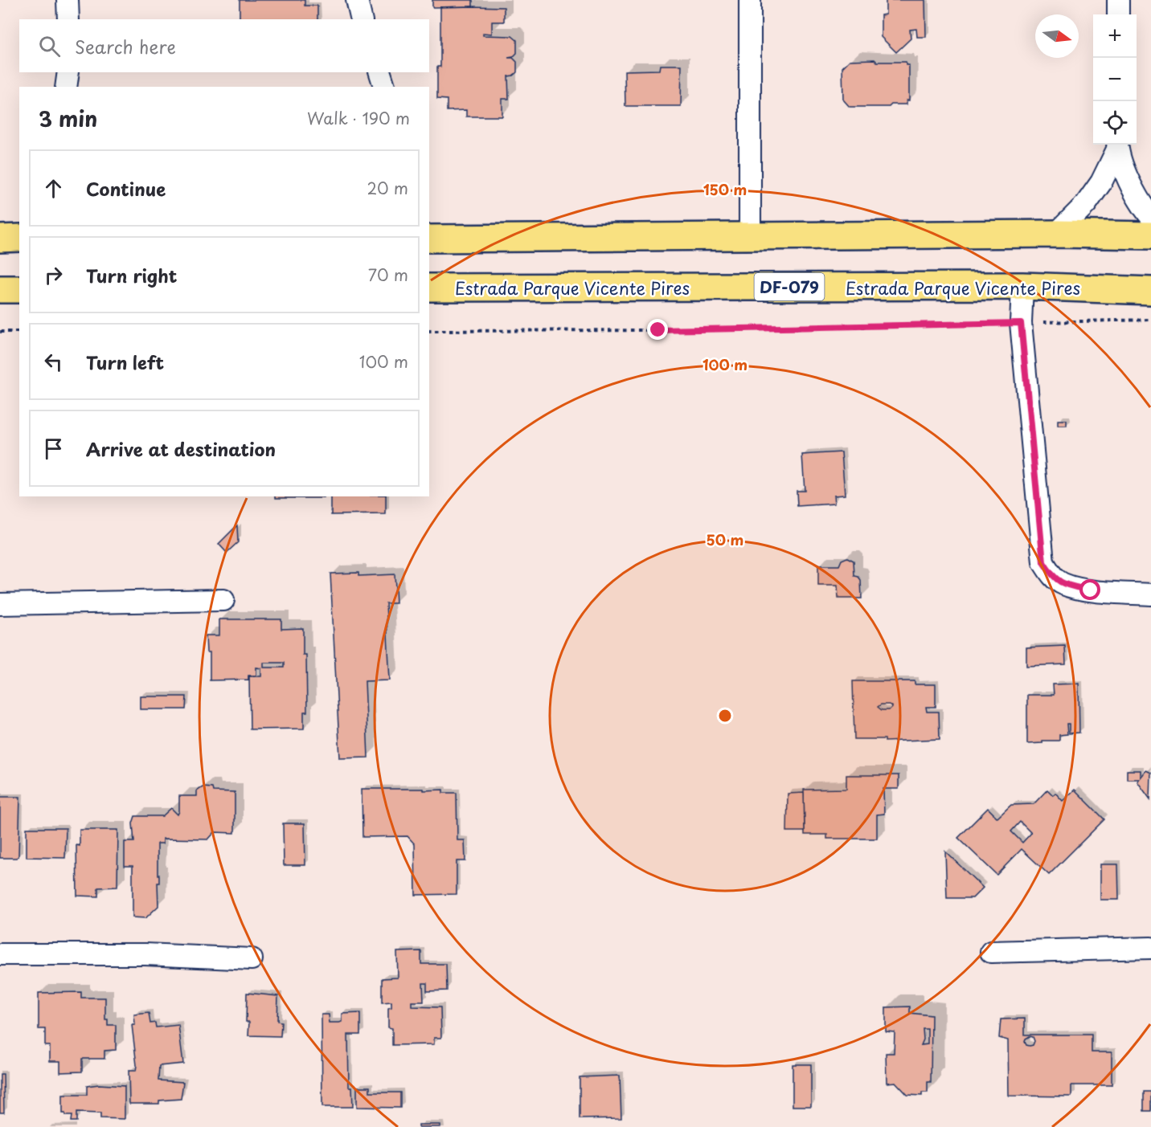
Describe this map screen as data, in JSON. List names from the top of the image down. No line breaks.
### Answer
{"streets":{"main road":["DF-079","Estrada Parque Vicente Pires"]},"north":"right","page":{"map_buttons":["+","−"],"search":"Search here","heading":["3 min","Walk · 190 m"],"list":[["Continue","20 m"],["Turn right","70 m"],["Turn left","100 m"],"Arrive at destination"]},"rings":["150 m","100 m","50 m"]}
